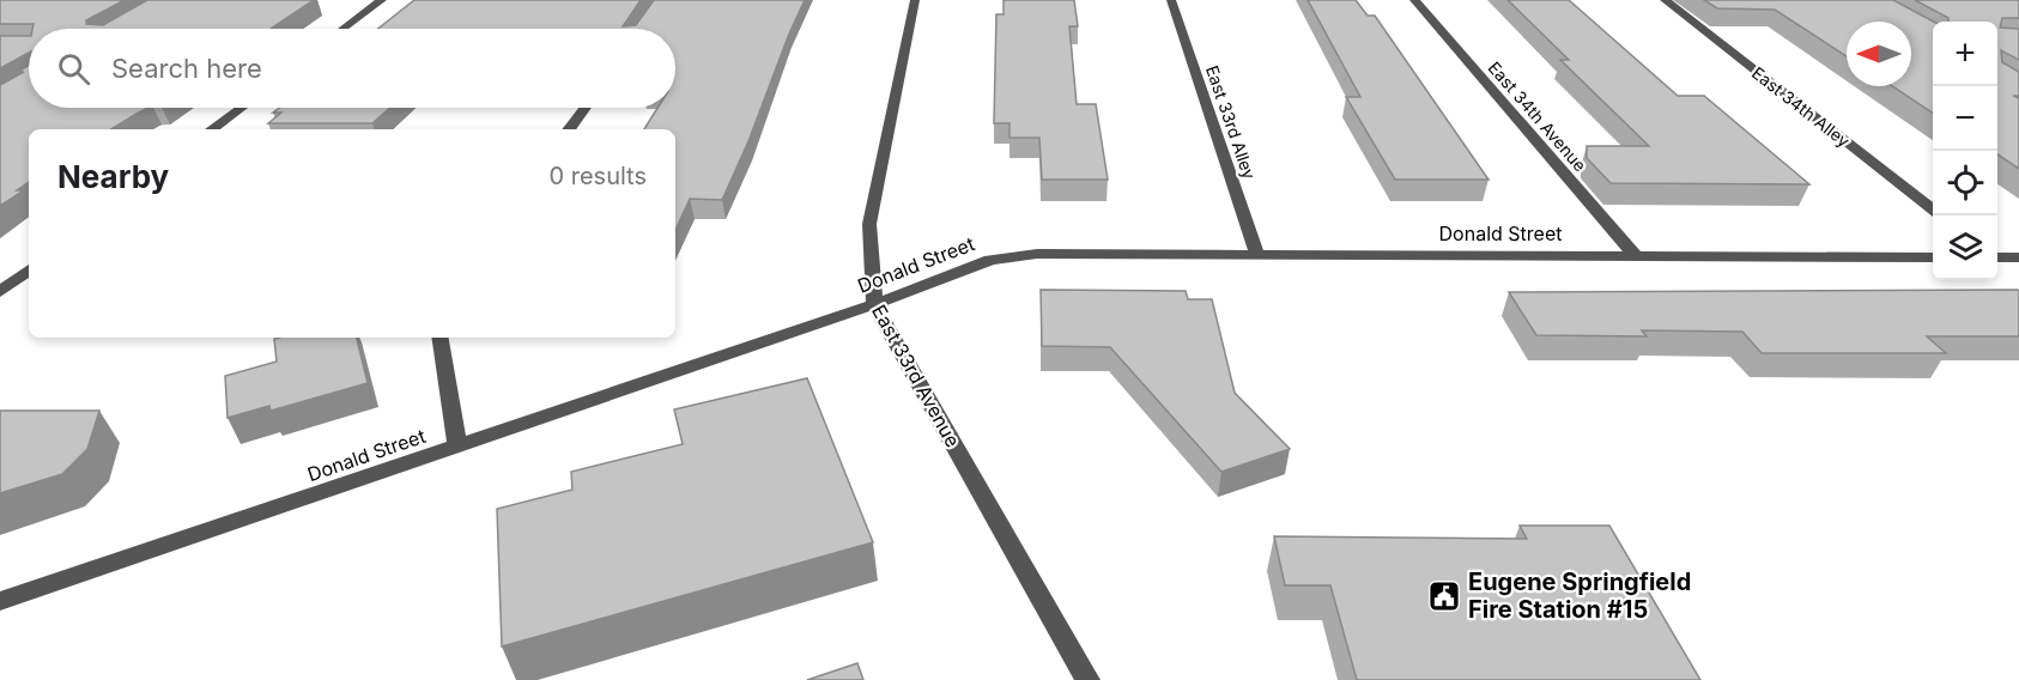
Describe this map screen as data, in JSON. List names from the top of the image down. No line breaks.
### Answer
{"streets":{"street":["East 34th Alley","East 34th Avenue","East 33rd Alley","Donald Street","East 33rd Avenue"]},"crossings":[["East 34th Avenue","Donald Street"],["East 33rd Alley","Donald Street"],["Donald Street","East 33rd Avenue"]],"places":{"public building":["Eugene Springfield Fire Station #15"]},"north":"left","page":{"map_buttons":["+","−"],"search":"Search here","heading":["Nearby","0 results"]}}
